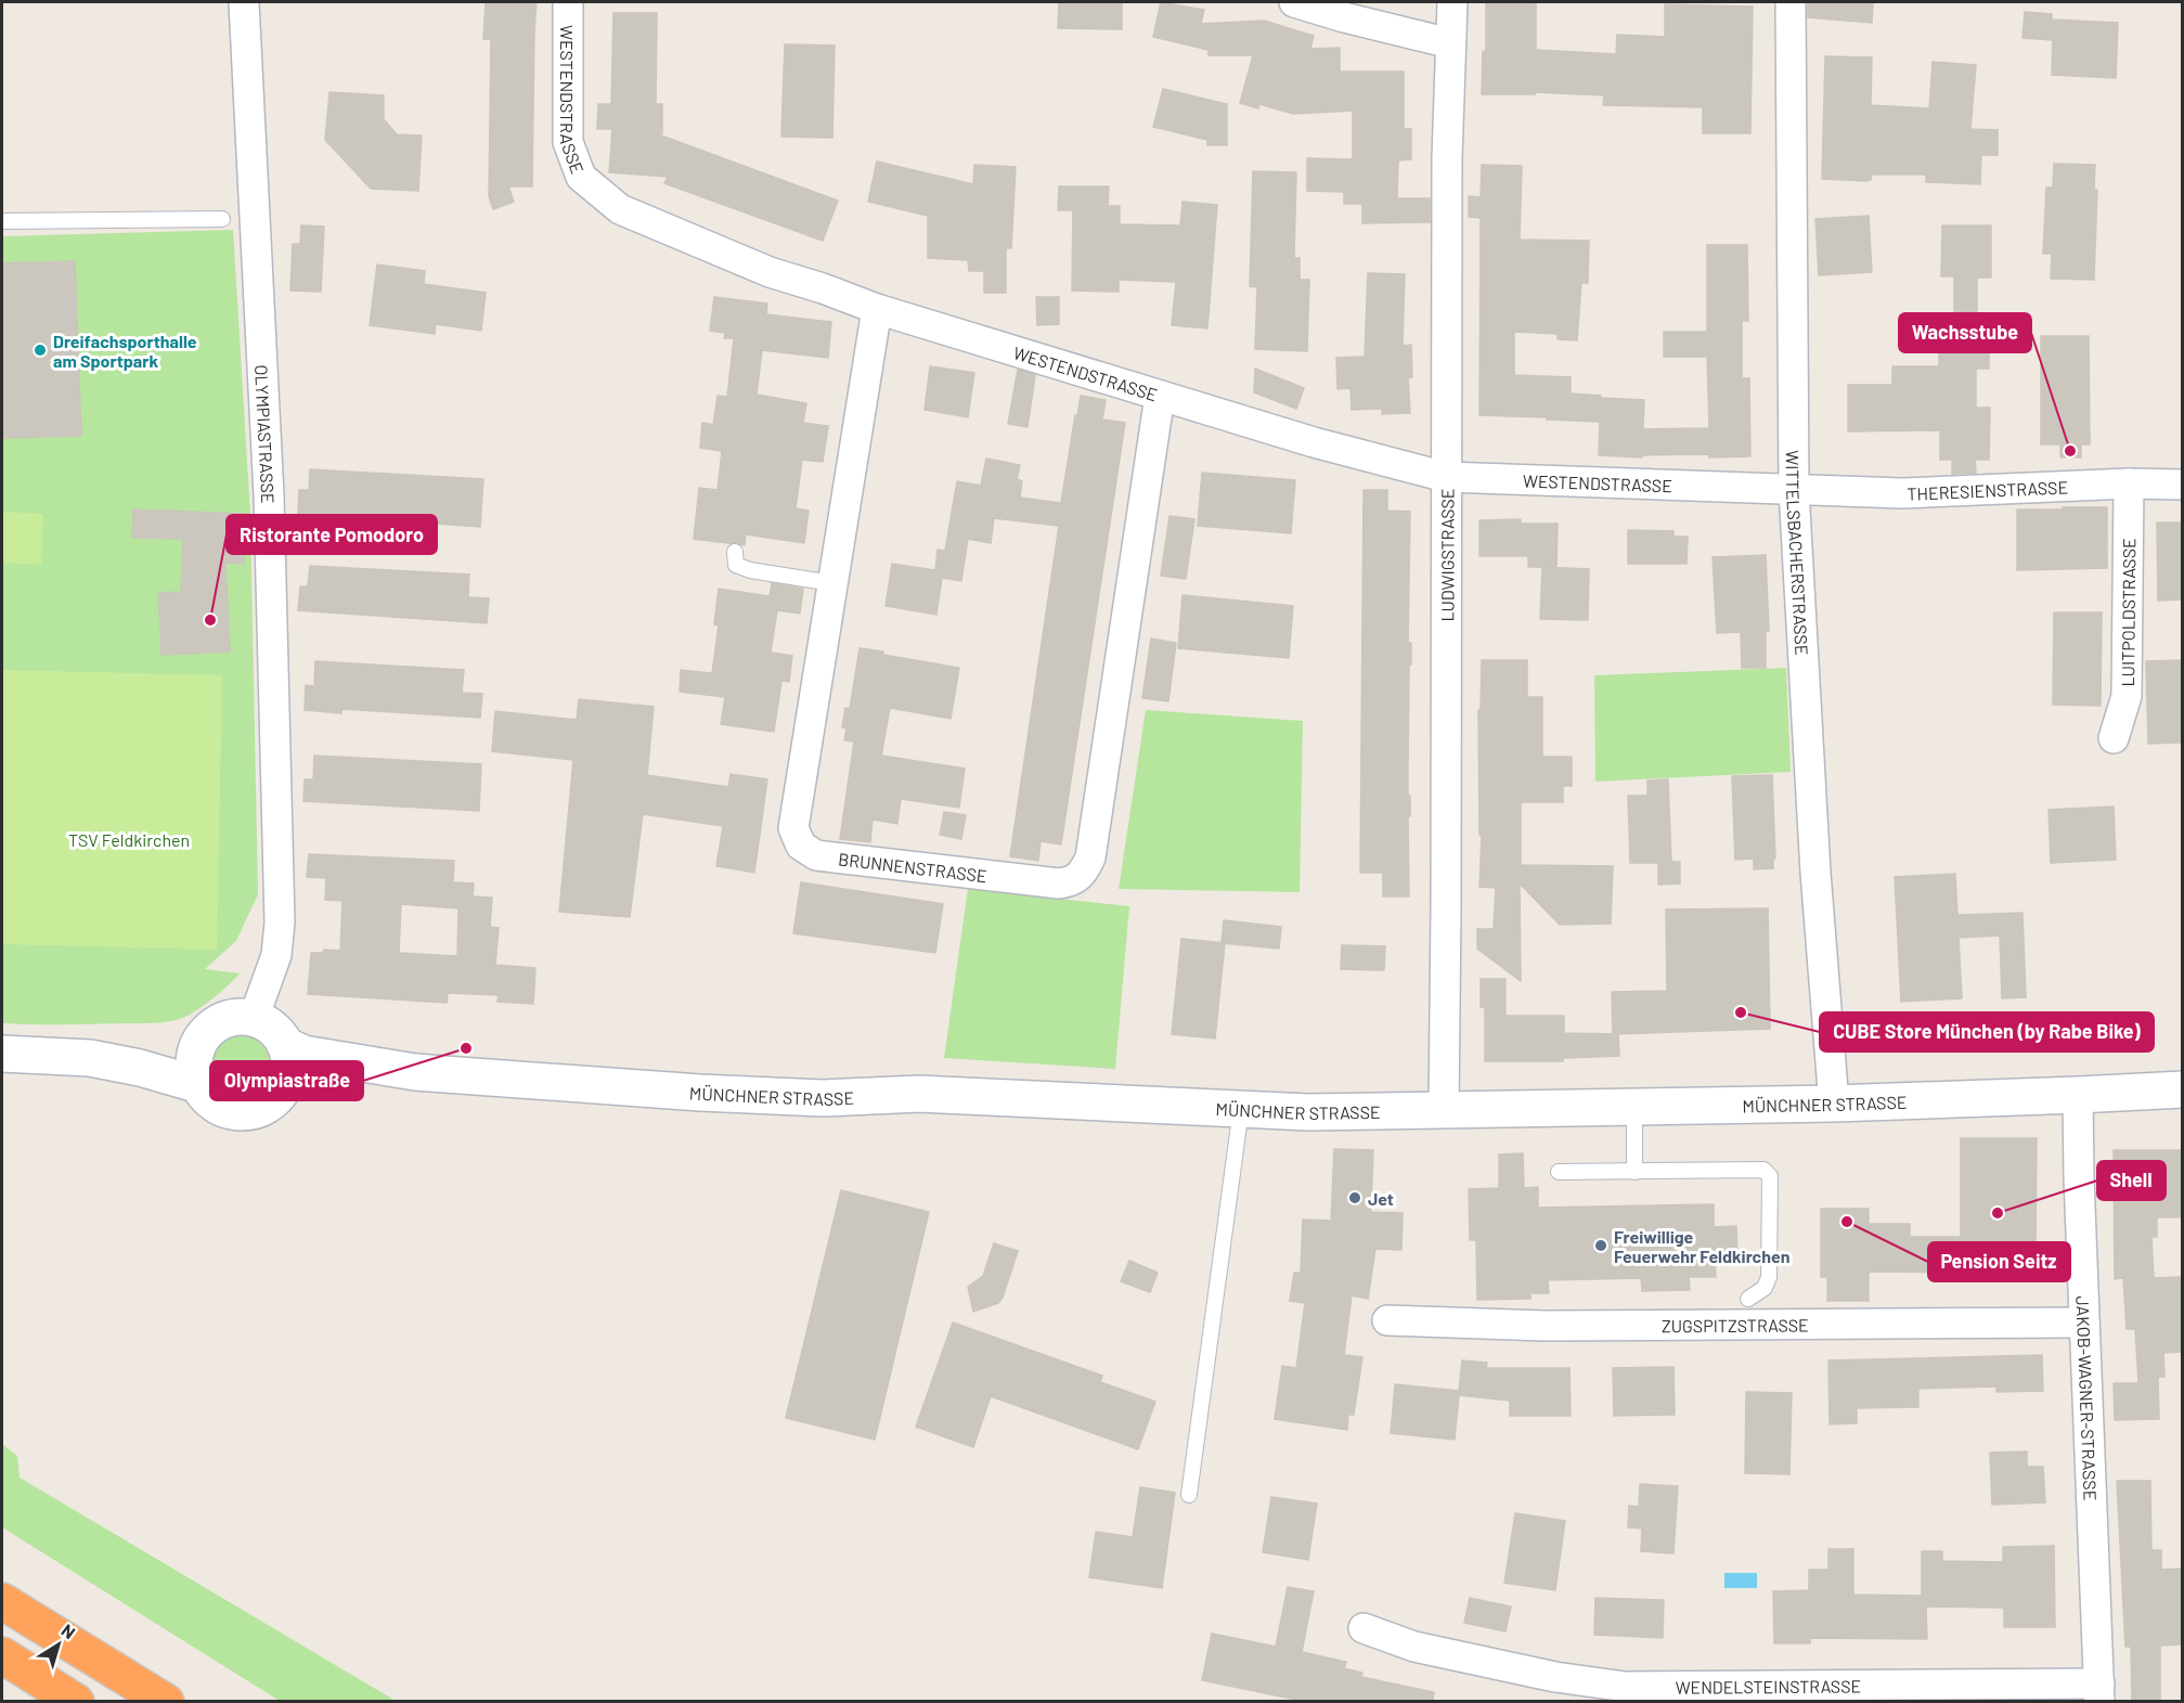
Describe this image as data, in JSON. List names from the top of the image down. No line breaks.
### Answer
{"streets":{"street":["WESTENDSTRASSE","OLYMPIASTRASSE","THERESIENSTRASSE","WITTELSBACHERSTRASSE","LUDWIGSTRASSE","LUITPOLDSTRASSE","BRUNNENSTRASSE","MÜNCHNER STRASSE","ZUGSPITZSTRASSE","JAKOB-WAGNER-STRASSE","WENDELSTEINSTRASSE"]},"crossings":[["WESTENDSTRASSE","THERESIENSTRASSE"],["WESTENDSTRASSE","WITTELSBACHERSTRASSE"],["WESTENDSTRASSE","LUDWIGSTRASSE"],["WESTENDSTRASSE","BRUNNENSTRASSE"],["OLYMPIASTRASSE","MÜNCHNER STRASSE"],["THERESIENSTRASSE","WITTELSBACHERSTRASSE"],["THERESIENSTRASSE","LUITPOLDSTRASSE"],["WITTELSBACHERSTRASSE","MÜNCHNER STRASSE"],["LUDWIGSTRASSE","MÜNCHNER STRASSE"],["MÜNCHNER STRASSE","JAKOB-WAGNER-STRASSE"],["ZUGSPITZSTRASSE","JAKOB-WAGNER-STRASSE"],["JAKOB-WAGNER-STRASSE","WENDELSTEINSTRASSE"]],"parks":["TSV Feldkirchen"],"places":["Dreifachsporthalle am Sportpark","Wachsstube","Ristorante Pomodoro","CUBE Store München (by Rabe Bike)","Olympiastraße","Jet","Shell","Pension Seitz","Freiwillige Feuerwehr Feldkirchen"],"north":"top right"}
